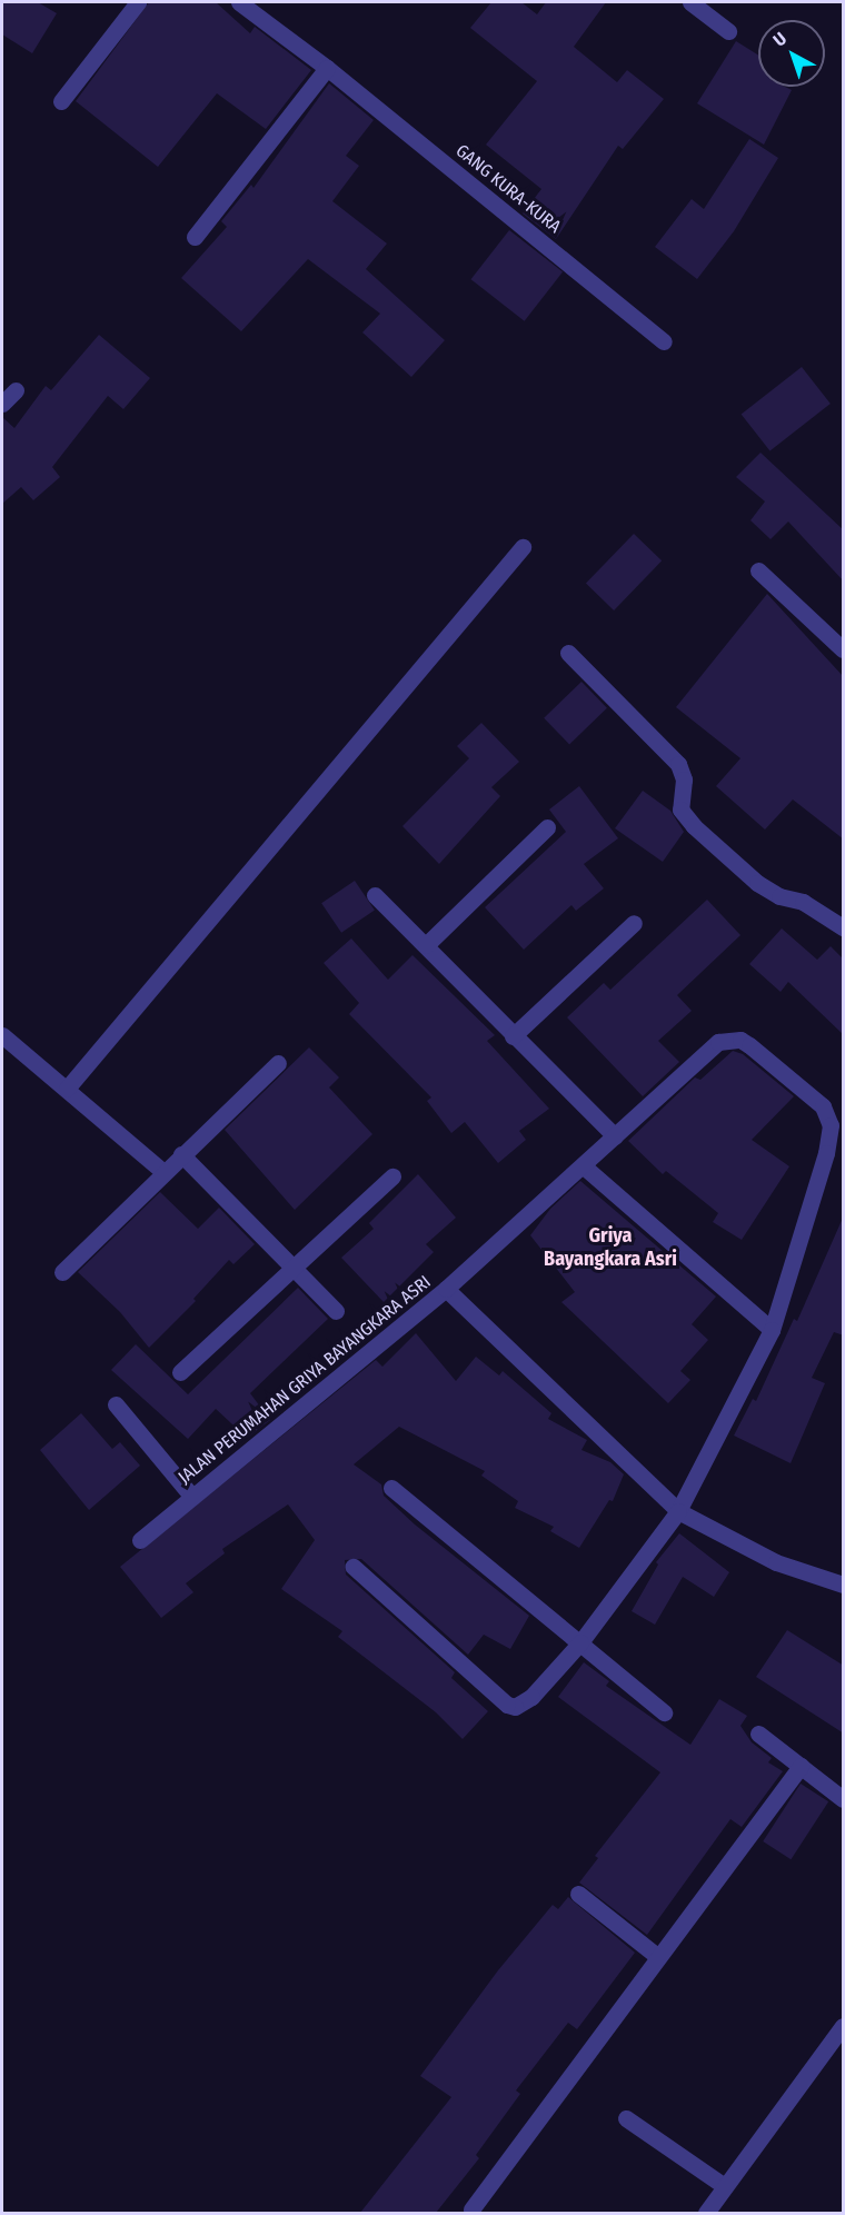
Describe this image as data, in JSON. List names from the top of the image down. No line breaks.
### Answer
{"streets":{"street":["GANG KURA-KURA","JALAN PERUMAHAN GRIYA BAYANGKARA ASRI"]},"districts":["Griya Bayangkara Asri"],"north":"top left"}
